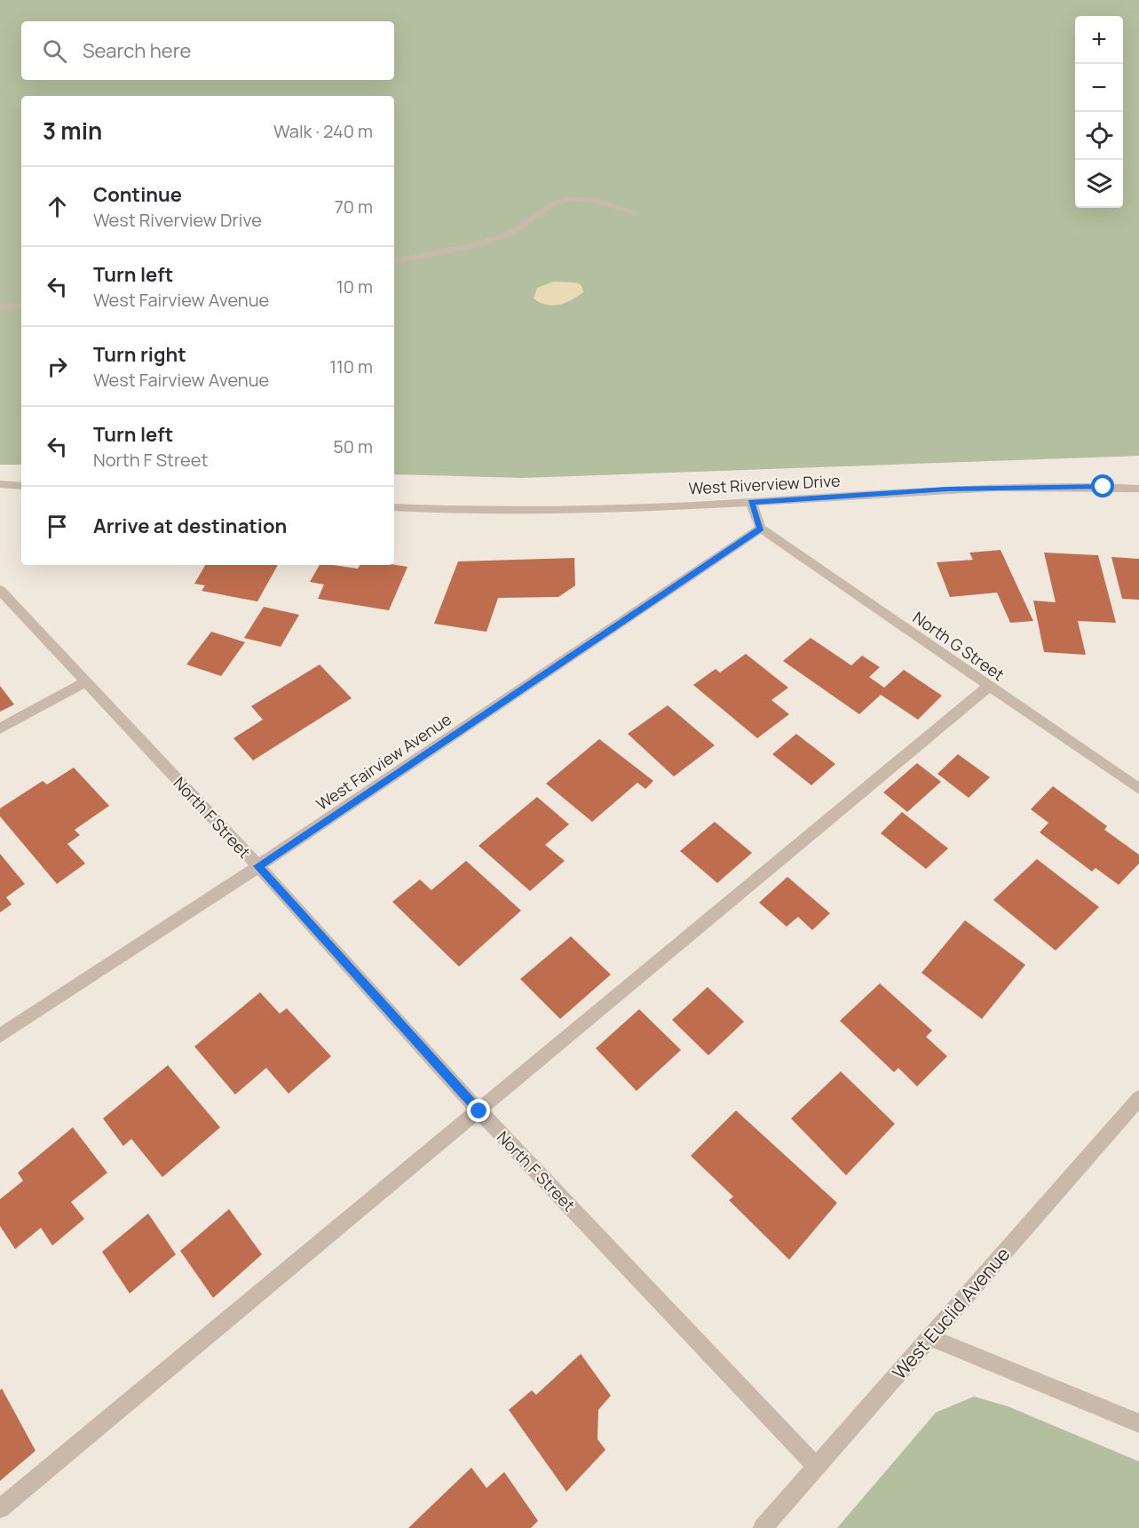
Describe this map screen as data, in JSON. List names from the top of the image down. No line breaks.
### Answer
{"streets":{"street":["West Riverview Drive","North G Street","West Fairview Avenue","North F Street","West Euclid Avenue"]},"crossings":[["North G Street","West Fairview Avenue"],["West Fairview Avenue","North F Street"],["North F Street","West Euclid Avenue"]],"page":{"map_buttons":["+","−"],"search":"Search here","heading":["3 min","Walk · 240 m"],"list":[["Continue","West Riverview Drive","70 m"],["Turn left","West Fairview Avenue","10 m"],["Turn right","West Fairview Avenue","110 m"],["Turn left","North F Street","50 m"],"Arrive at destination"]}}
